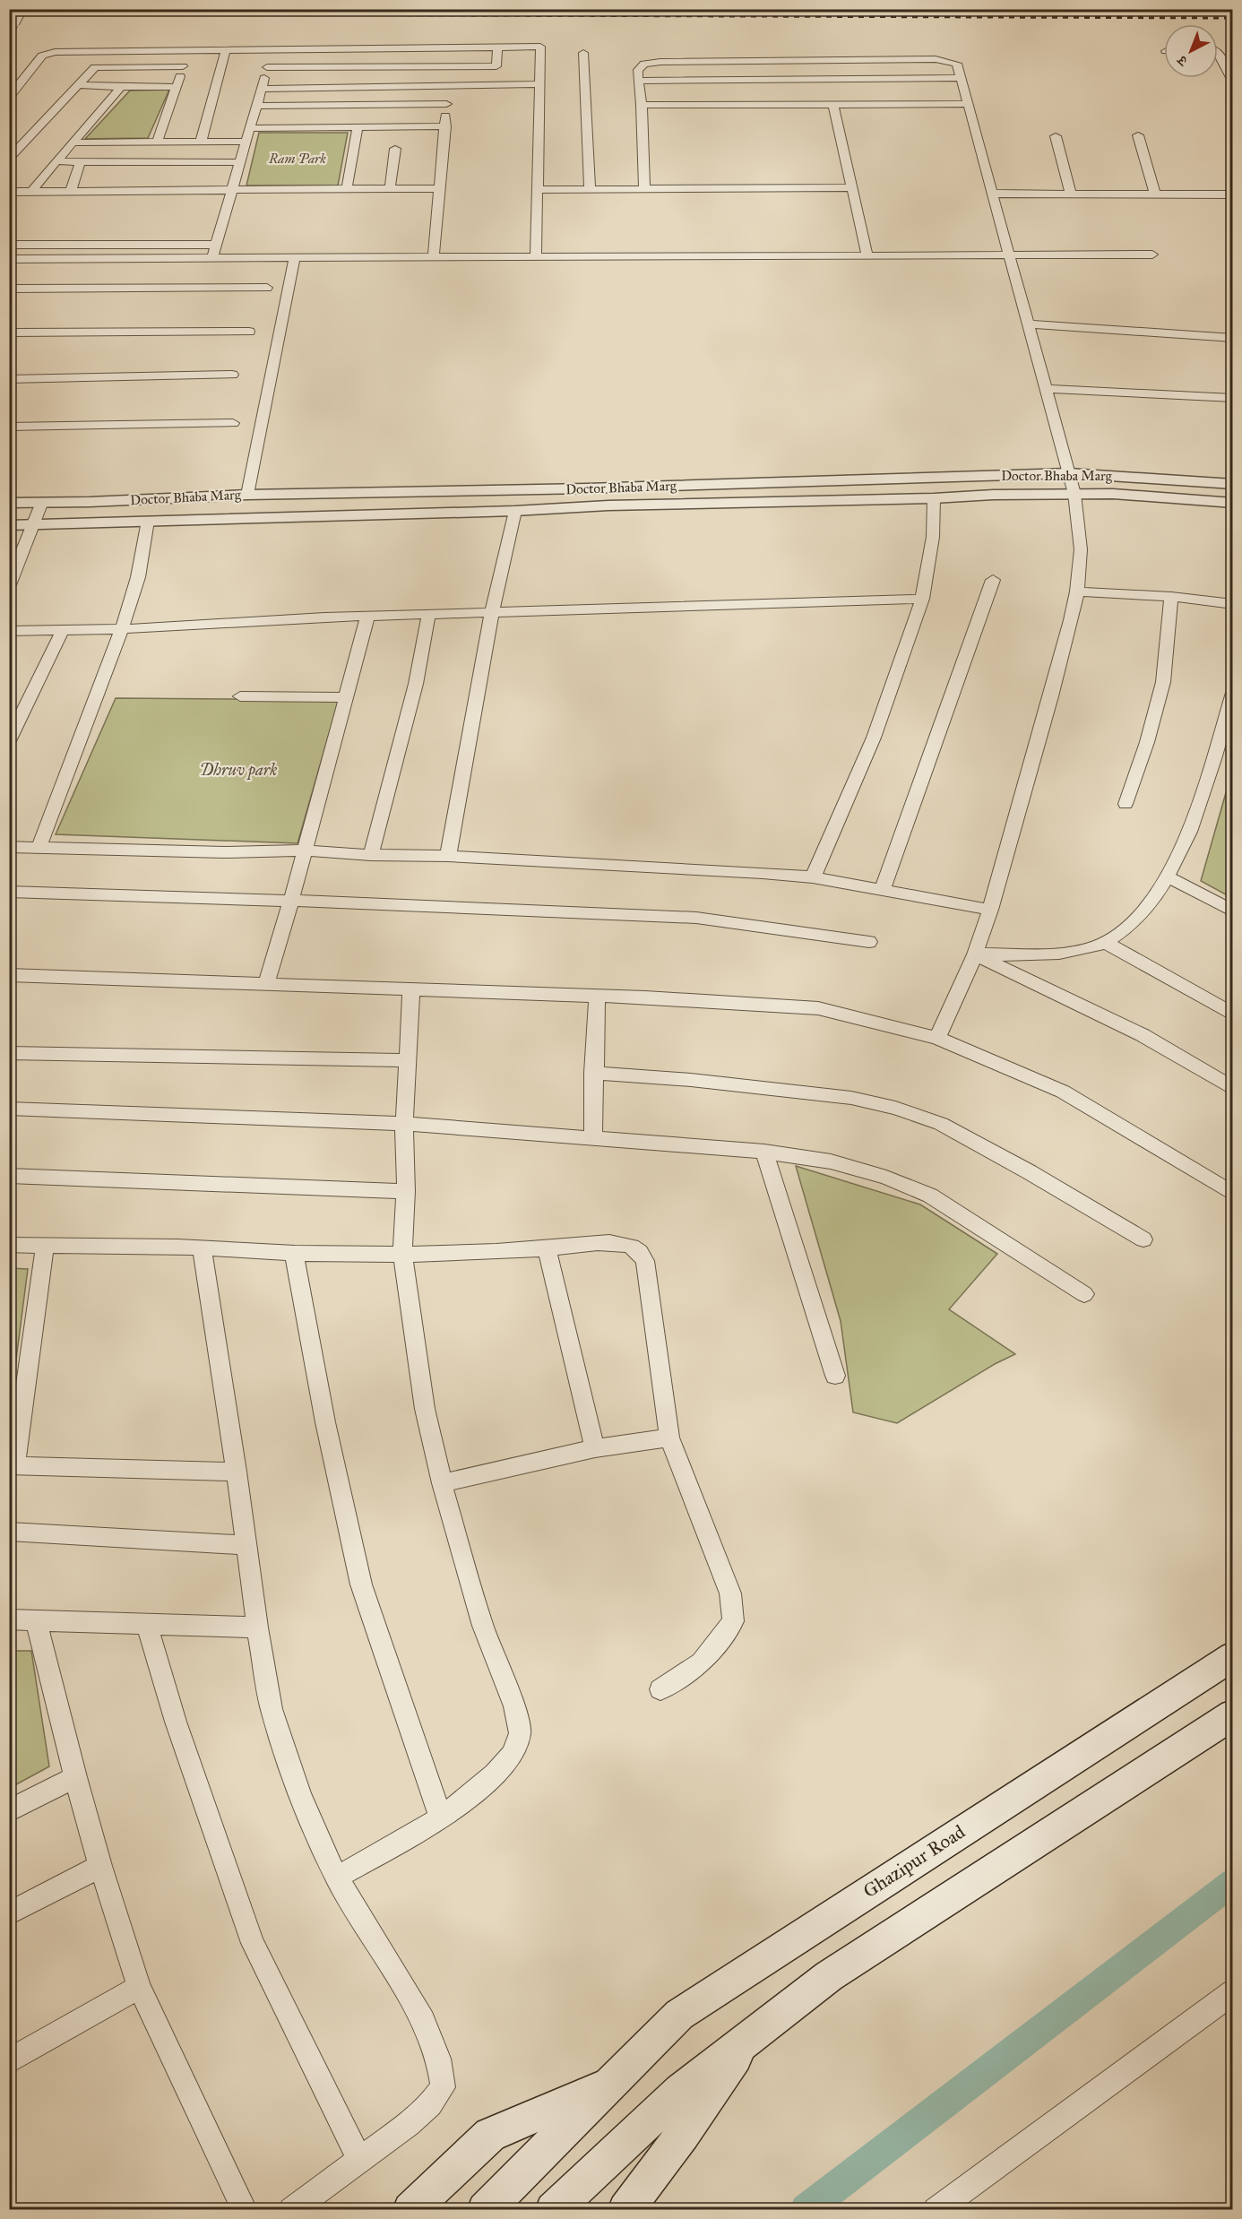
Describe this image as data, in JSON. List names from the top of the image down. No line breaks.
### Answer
{"streets":{"main road":["Ghazipur Road"],"street":["Doctor Bhaba Marg"]},"parks":["Ram Park","Dhruv park"],"north":"bottom left"}
